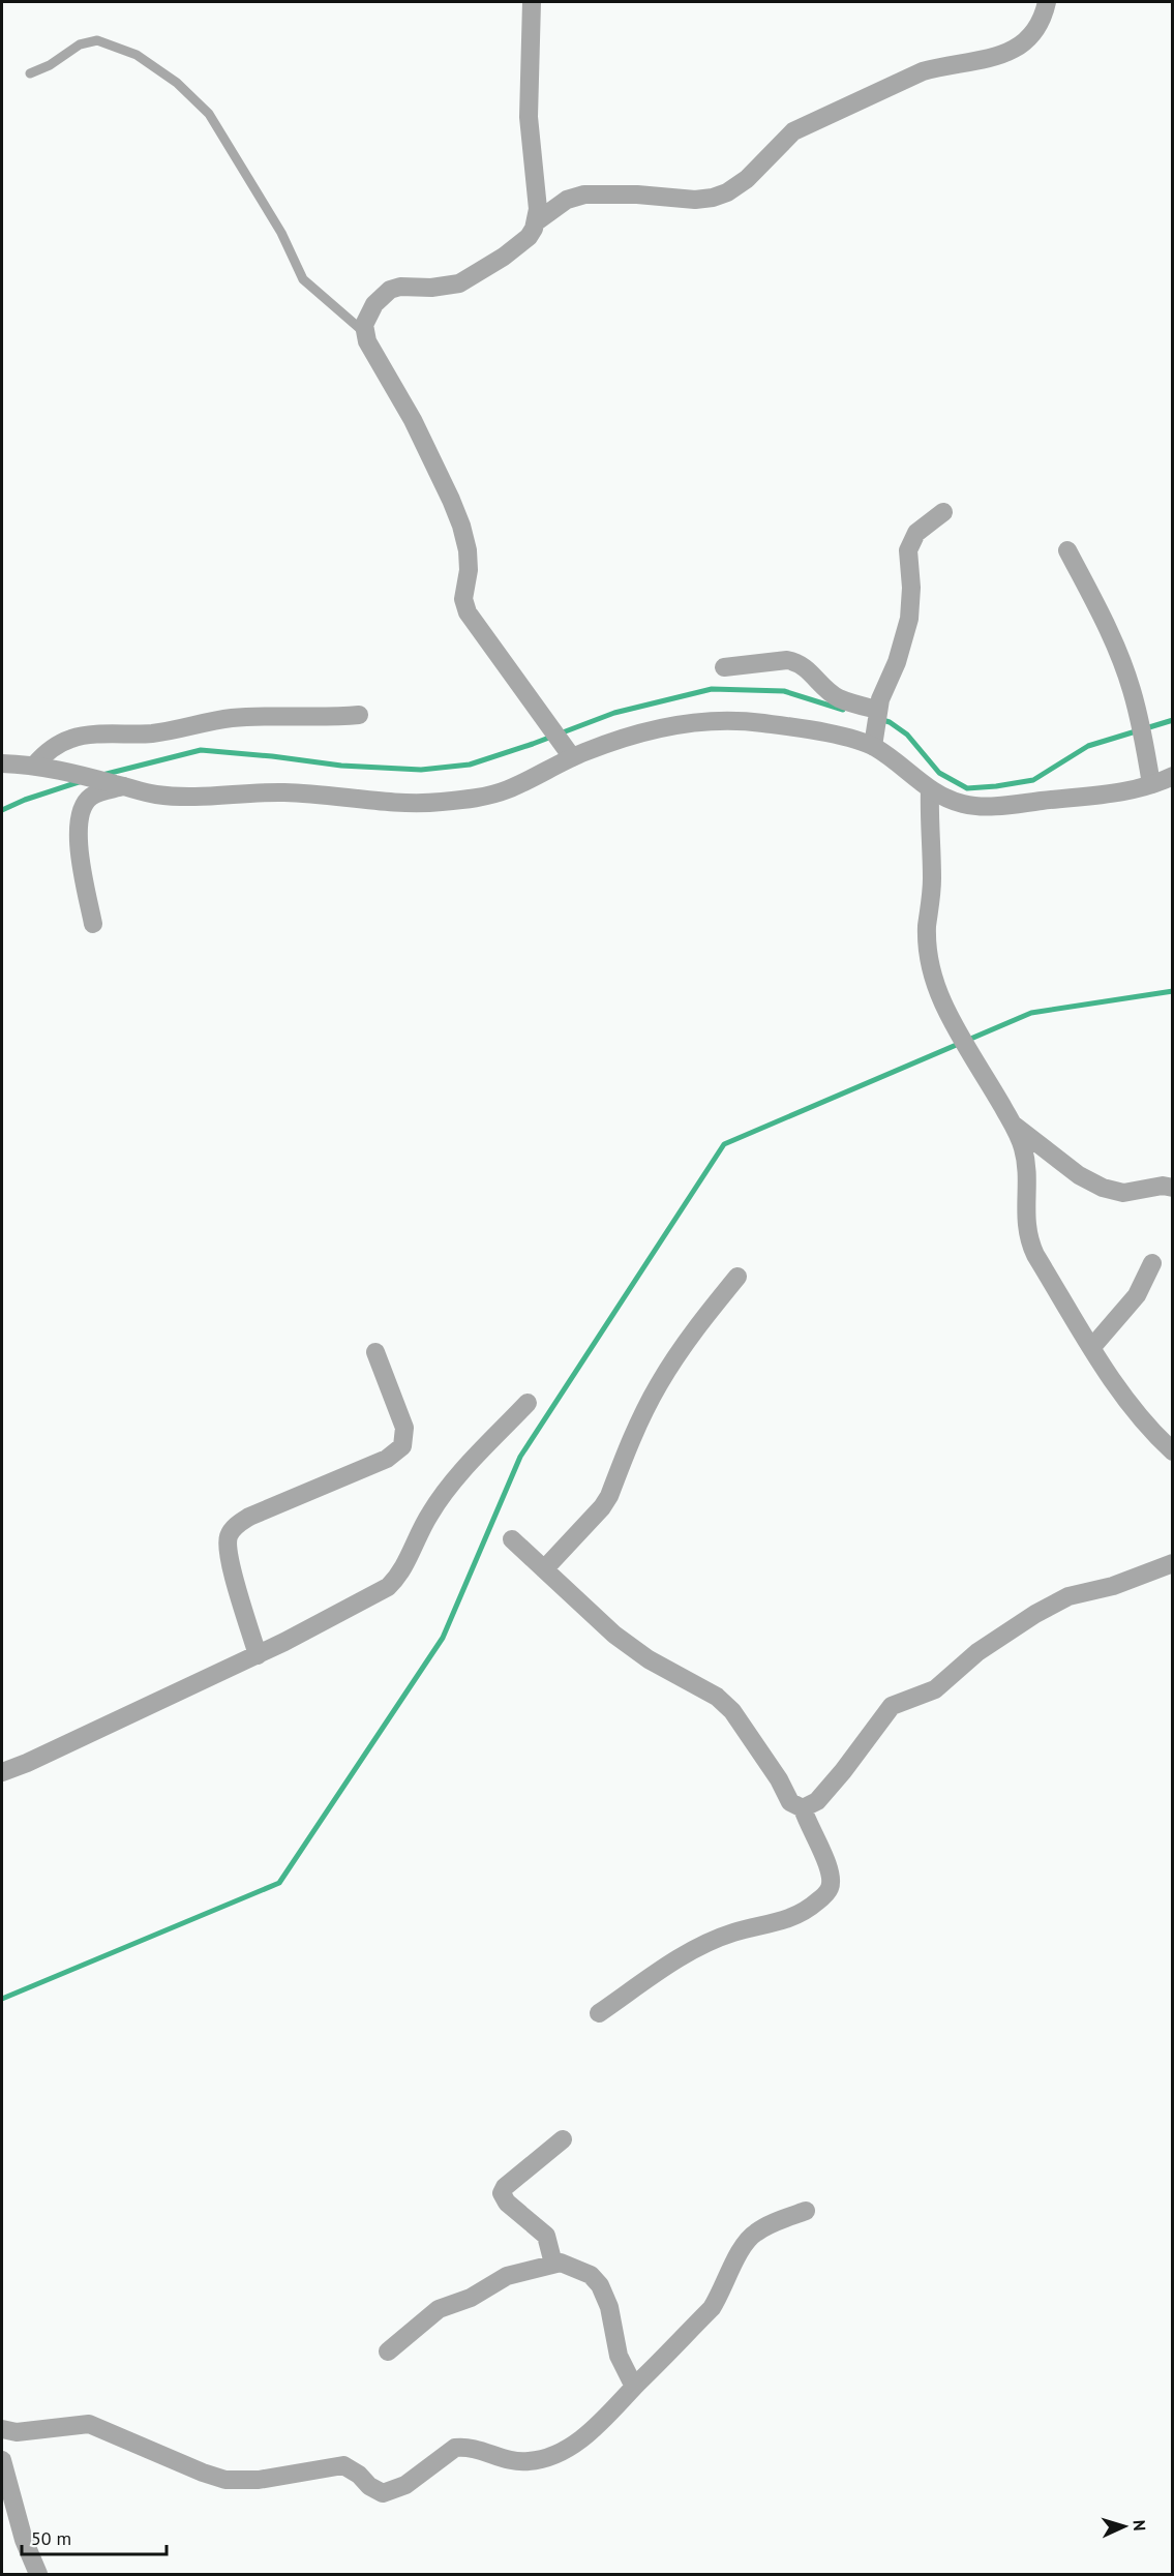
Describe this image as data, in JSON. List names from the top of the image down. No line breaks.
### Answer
{"scale_bar":"50 m","north":"right"}
